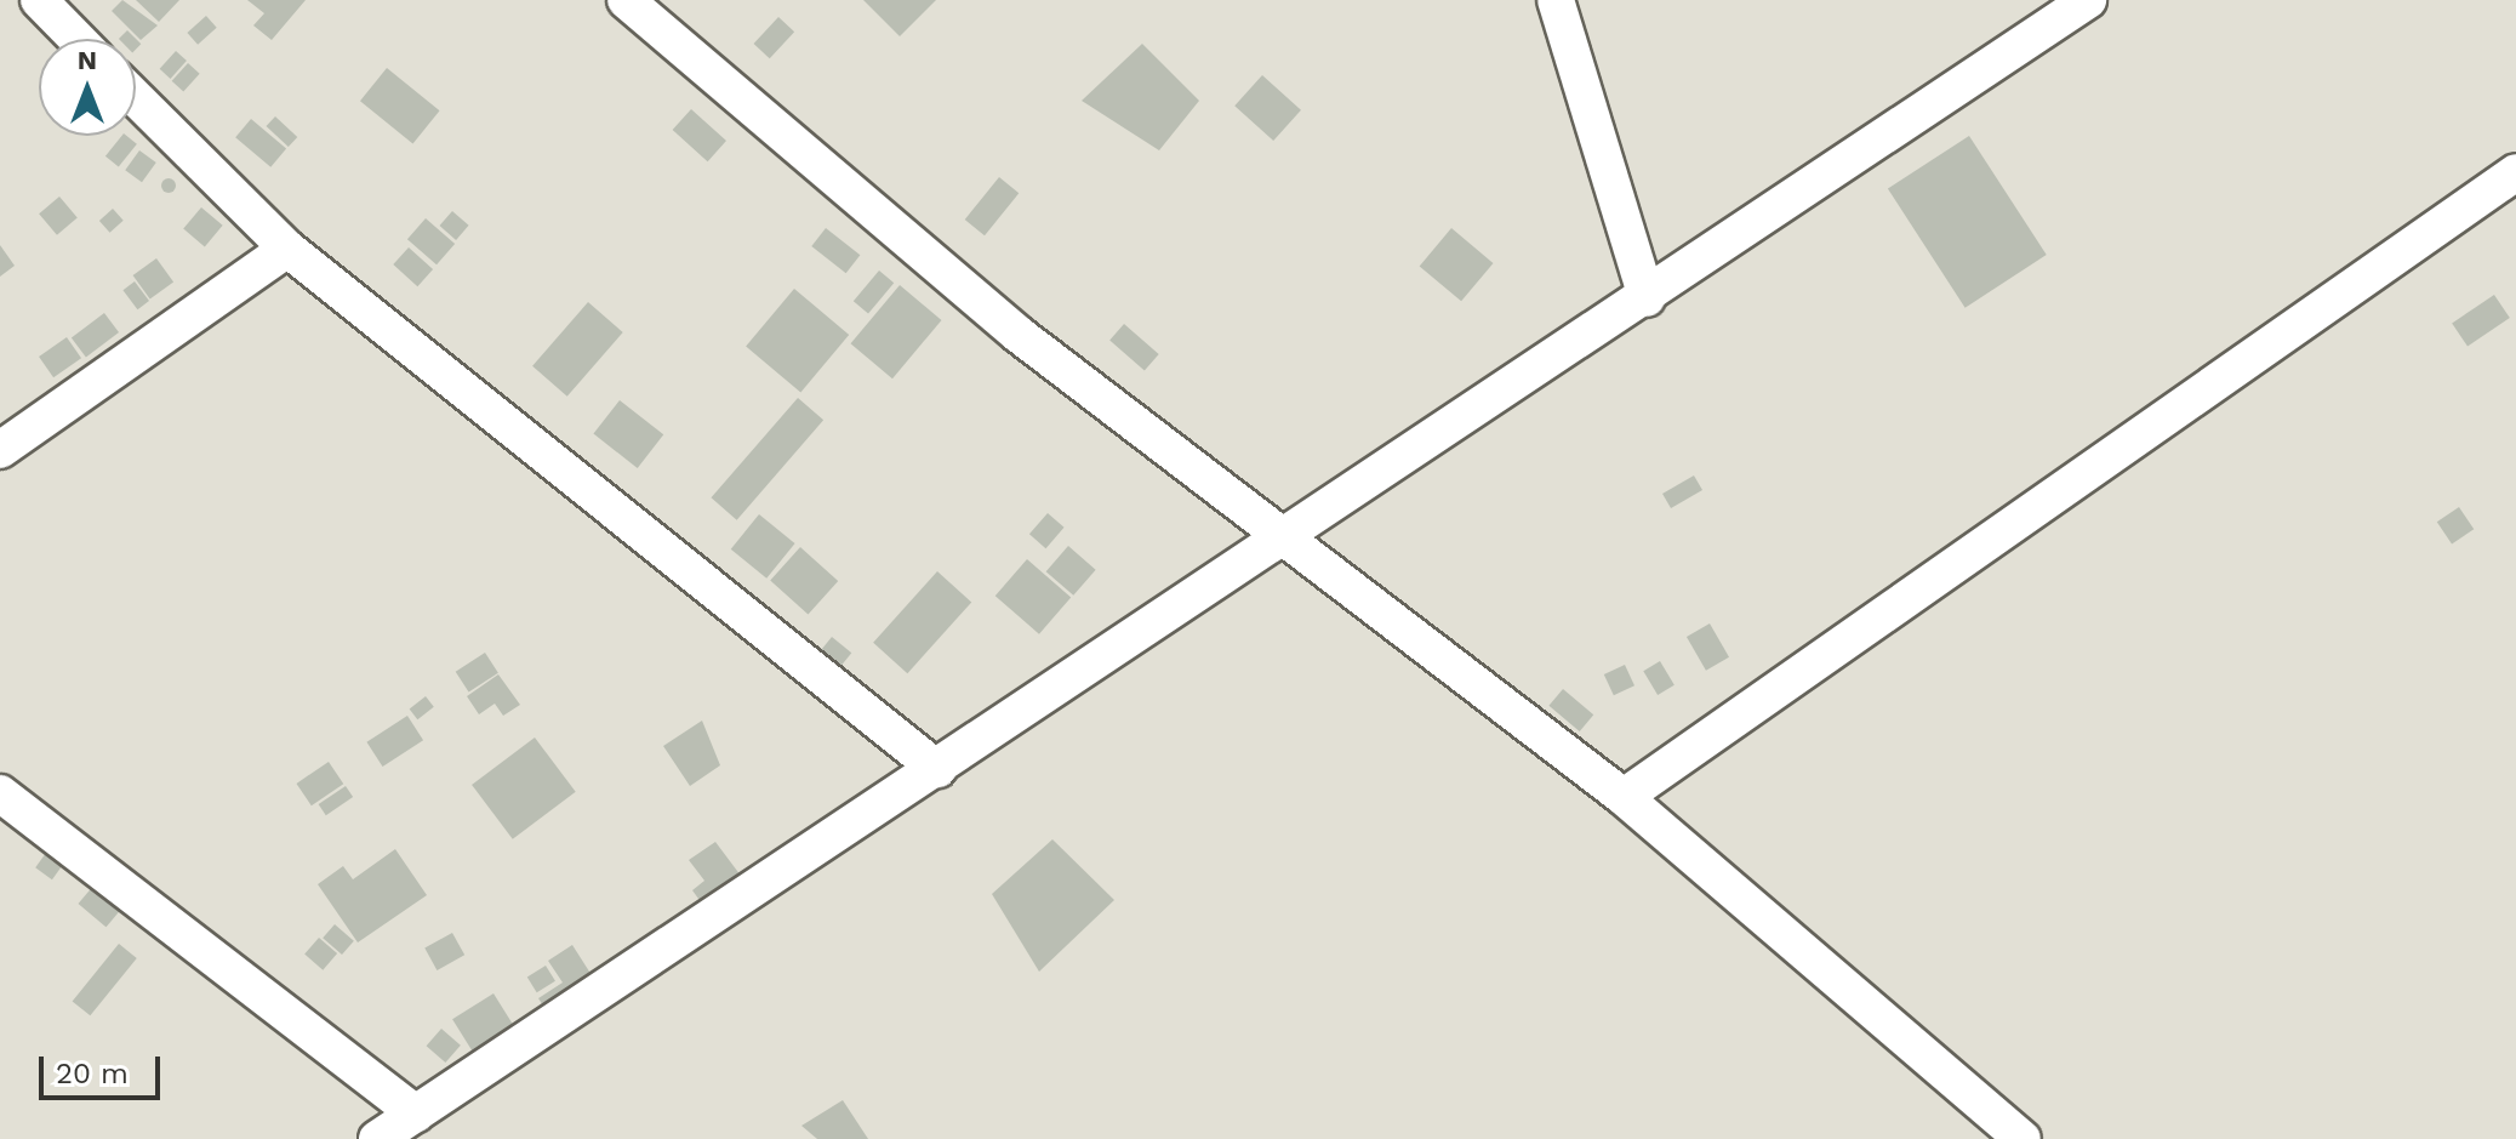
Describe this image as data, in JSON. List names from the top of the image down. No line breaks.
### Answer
{"scale_bar":"20 m","north":"top"}
